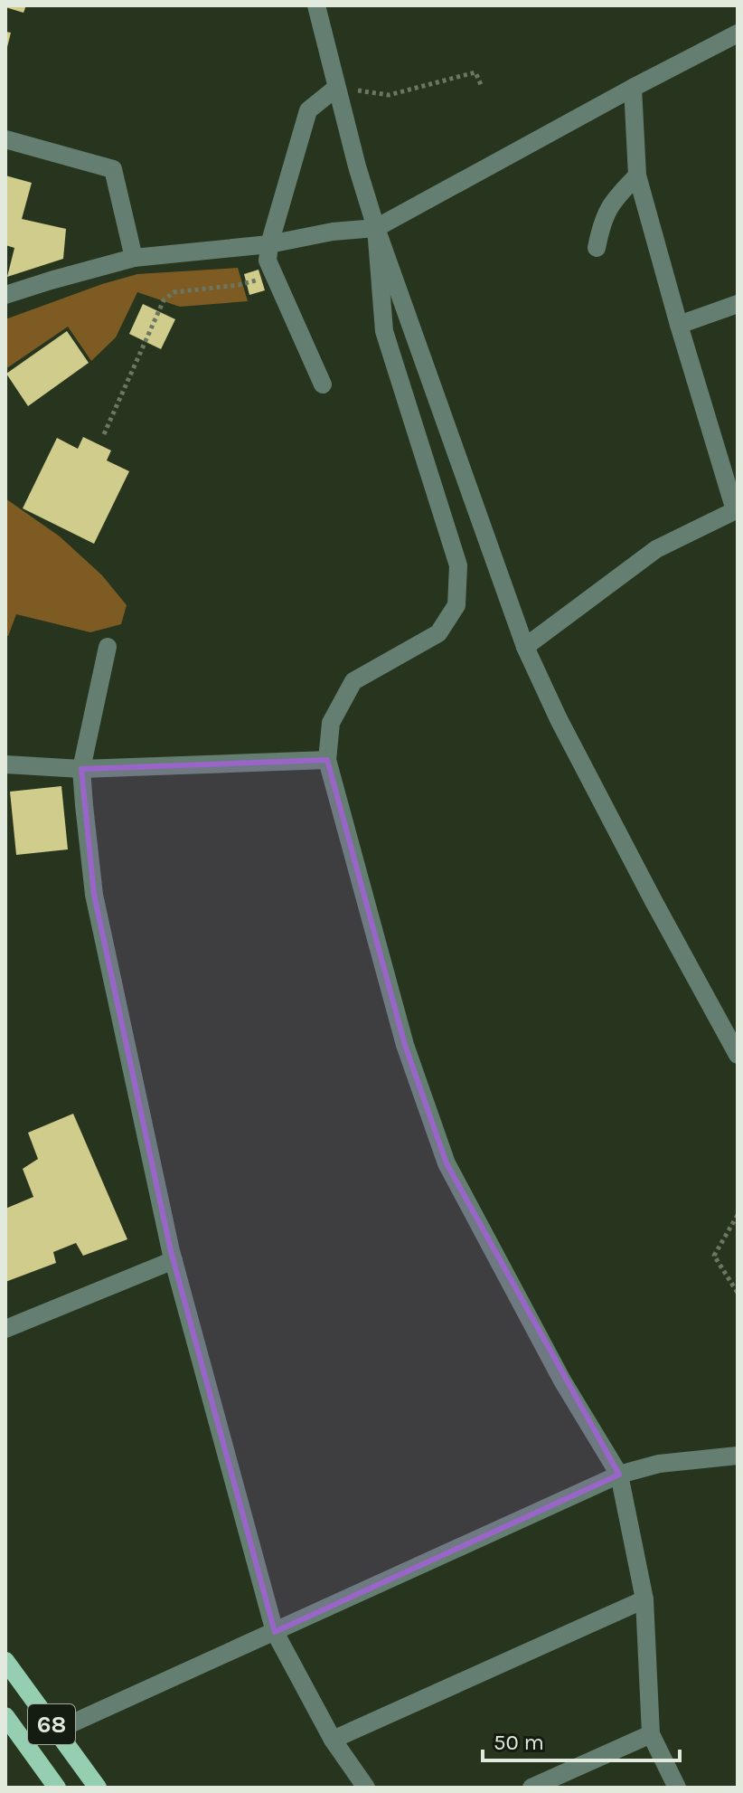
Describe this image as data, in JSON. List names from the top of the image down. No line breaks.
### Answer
{"streets":{"main road":["68"]},"scale_bar":"50 m"}
